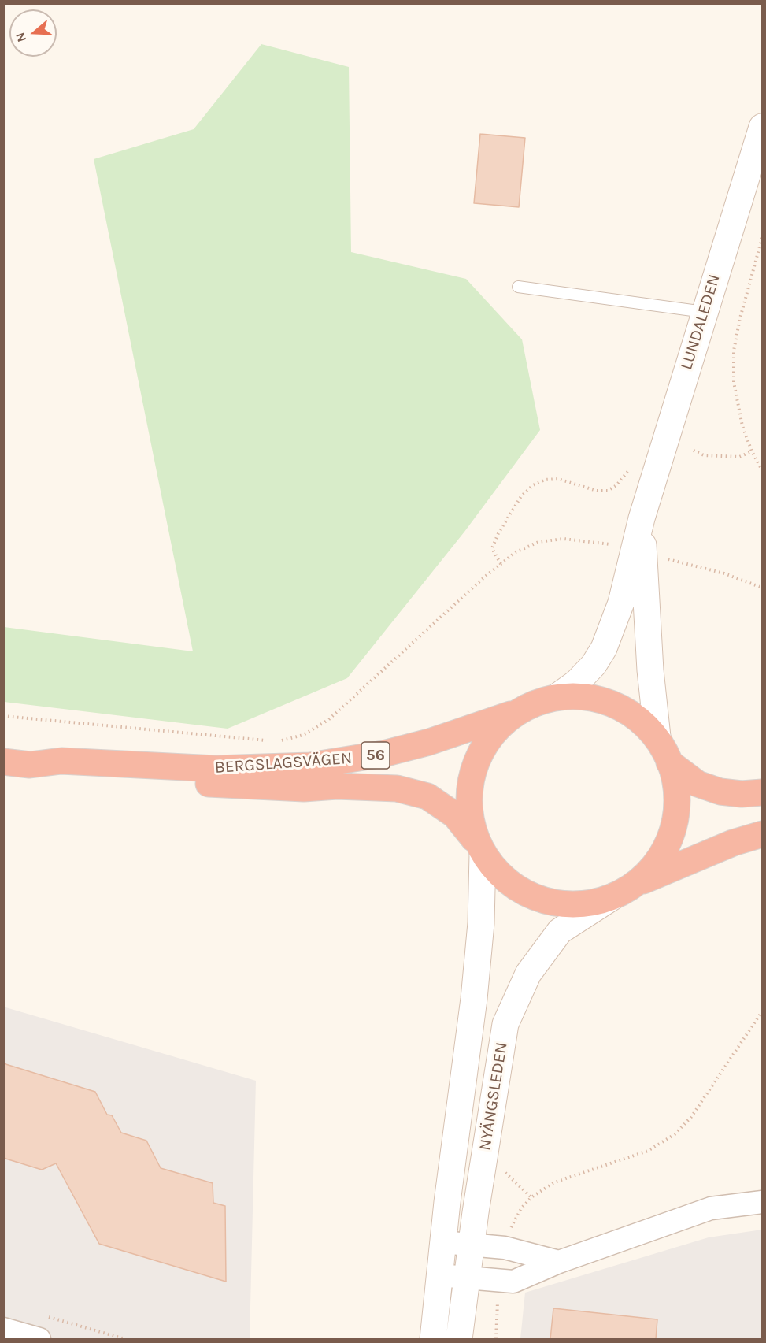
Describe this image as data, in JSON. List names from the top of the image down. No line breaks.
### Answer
{"streets":{"highway":["56","BERGSLAGSVÄGEN"],"street":["LUNDALEDEN","NYÄNGSLEDEN"]},"crossings":[["LUNDALEDEN","56"],["56","BERGSLAGSVÄGEN"],["56","NYÄNGSLEDEN"],["BERGSLAGSVÄGEN","NYÄNGSLEDEN"]],"north":"left"}
